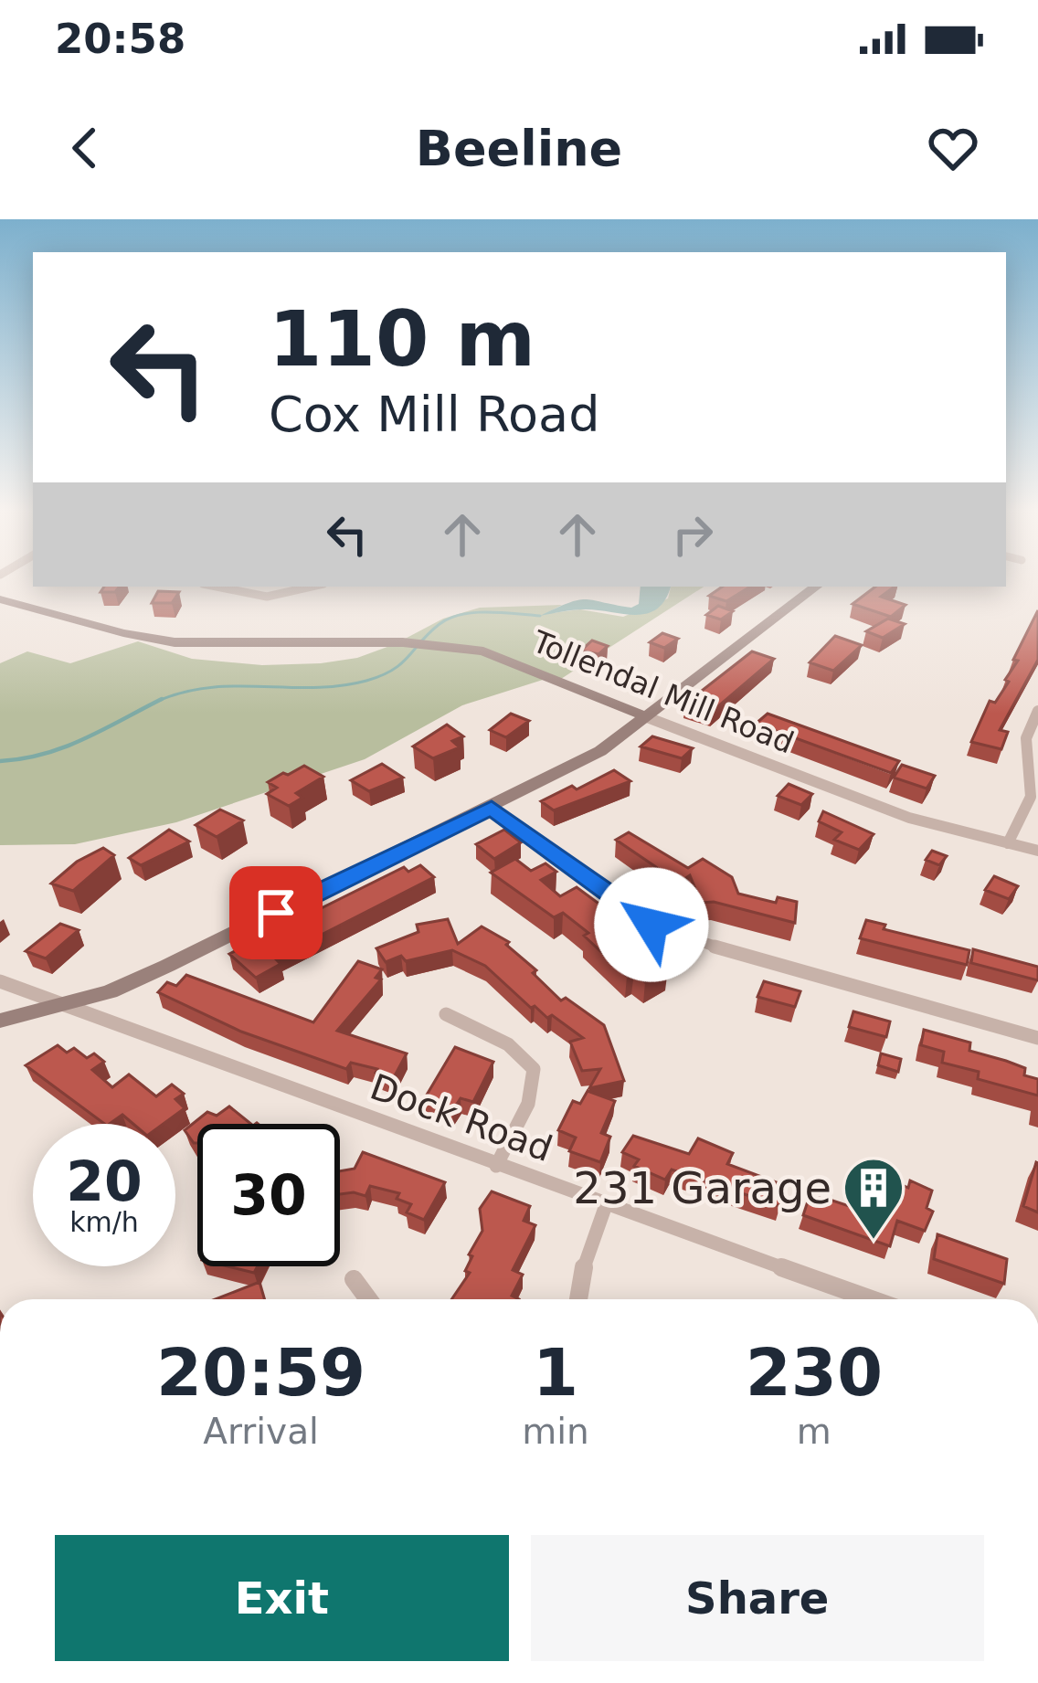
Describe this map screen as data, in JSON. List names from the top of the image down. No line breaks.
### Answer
{"streets":{"street":["Tollendal Mill Road","Dock Road"]},"places":{"building":["231 Garage"]},"page":{"status":"20:58","header":"Beeline","turn":["110 m","Cox Mill Road"],"speed":"20 km/h","limit":"30","eta":["20:59","Arrival","1","min","230","m"],"buttons":["Exit","Share"]}}
